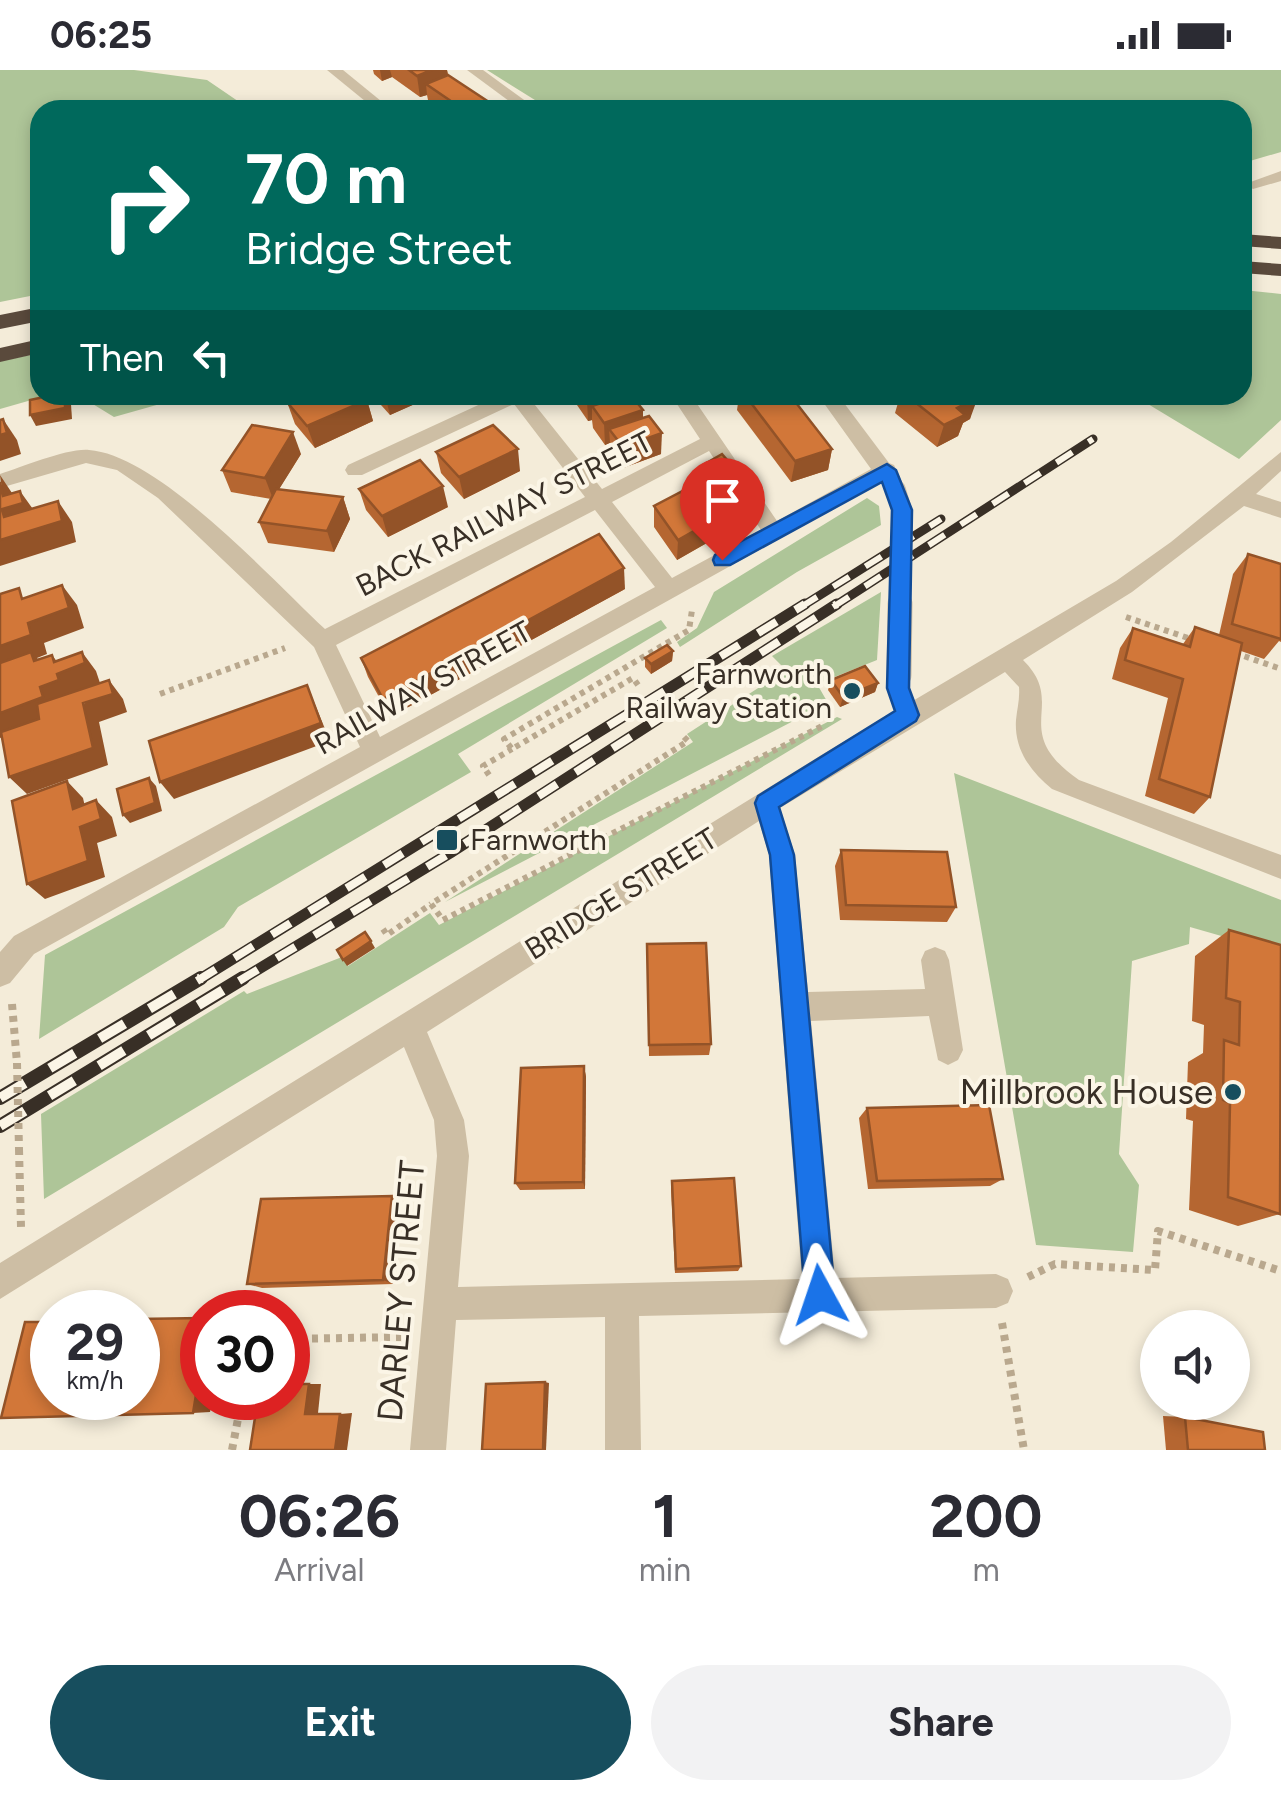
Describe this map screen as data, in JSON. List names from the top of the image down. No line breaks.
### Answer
{"streets":{"street":["BACK RAILWAY STREET","RAILWAY STREET","BRIDGE STREET","DARLEY STREET"]},"crossings":[["BRIDGE STREET","DARLEY STREET"]],"places":{"other":["Farnworth Railway Station","Millbrook House"],"transit":["Farnworth"]},"page":{"status":"06:25","turn":["70 m","Bridge Street"],"then":"Then","speed":"29 km/h","limit":"30","eta":["06:26","Arrival","1","min","200","m"],"buttons":["Exit","Share"]}}
